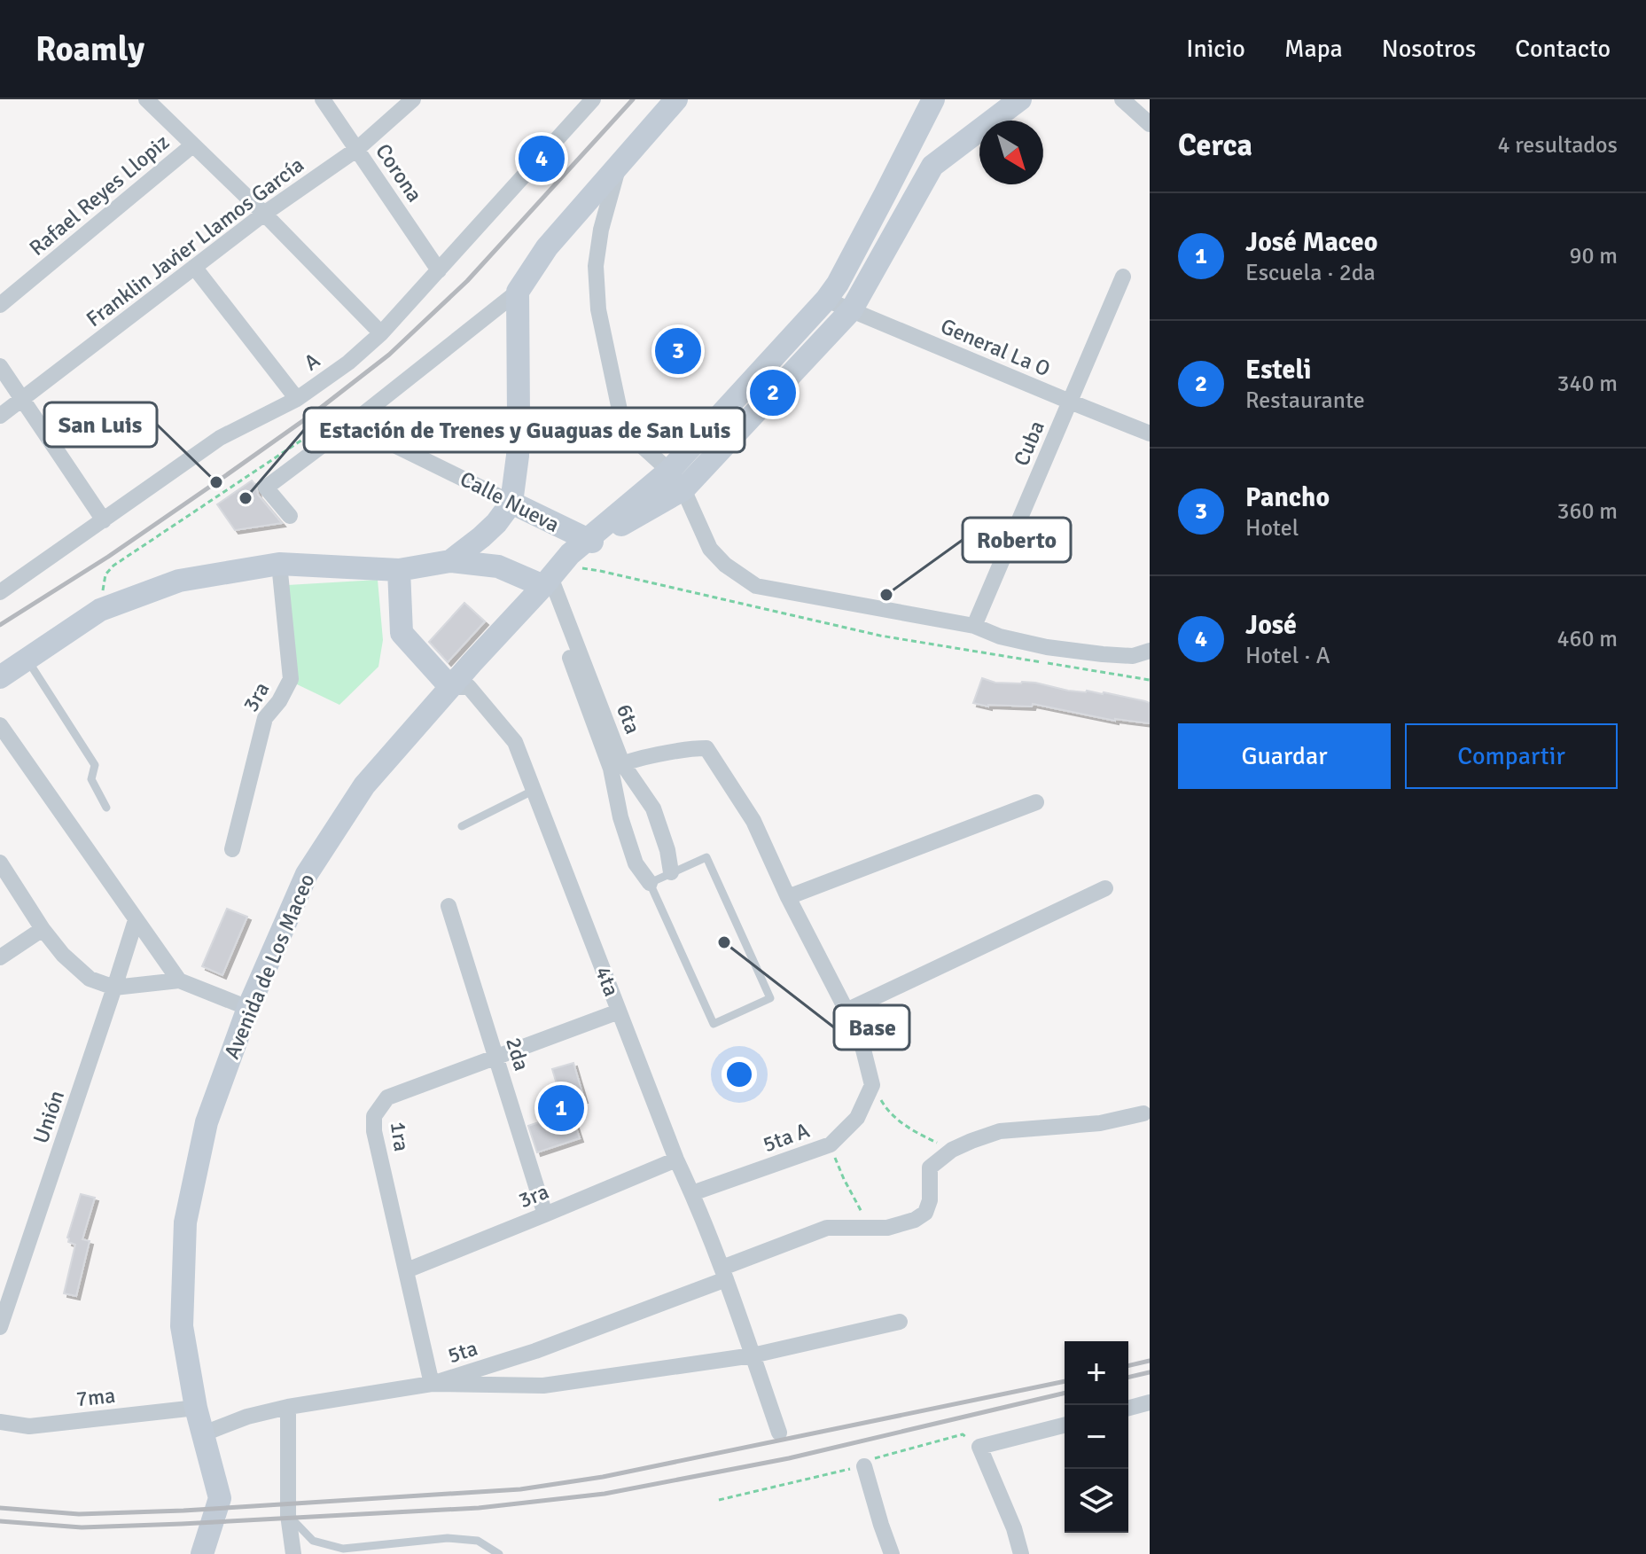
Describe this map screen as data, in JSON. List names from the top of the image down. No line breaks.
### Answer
{"streets":{"street":["Corona","Rafael Reyes Llopiz","Franklin Javier Llamos García","General La O","A","Cuba","Calle Nueva","3ra","6ta","Avenida de Los Maceo","4ta","2da","Unión","1ra","5ta A","5ta","7ma"]},"crossings":[["Corona","Franklin Javier Llamos García"],["Corona","A"],["General La O","Cuba"],["General La O","Avenida de Los Maceo"],["Calle Nueva","Avenida de Los Maceo"],["3ra","4ta"],["3ra","2da"],["3ra","1ra"],["6ta","Avenida de Los Maceo"],["Avenida de Los Maceo","4ta"],["Avenida de Los Maceo","5ta"],["Avenida de Los Maceo","7ma"],["4ta","1ra"],["4ta","5ta A"],["4ta","5ta"],["2da","1ra"],["1ra","5ta"]],"places":["San Luis","Estación de Trenes y Guaguas de San Luis","Roberto","Base"],"north":"bottom right","page":{"header":"Roamly","nav":["Inicio","Mapa","Nosotros","Contacto"],"heading":["Cerca","4 resultados"],"pins":["4","3","2","1"],"list":[{"mark":"1","name":"José Maceo","note":"Escuela · 2da","value":"90 m"},{"mark":"2","name":"Esteli","note":"Restaurante","value":"340 m"},{"mark":"3","name":"Pancho","note":"Hotel","value":"360 m"},{"mark":"4","name":"José","note":"Hotel · A","value":"460 m"}],"buttons":["Guardar","Compartir"],"map_buttons":["+","−"]}}
